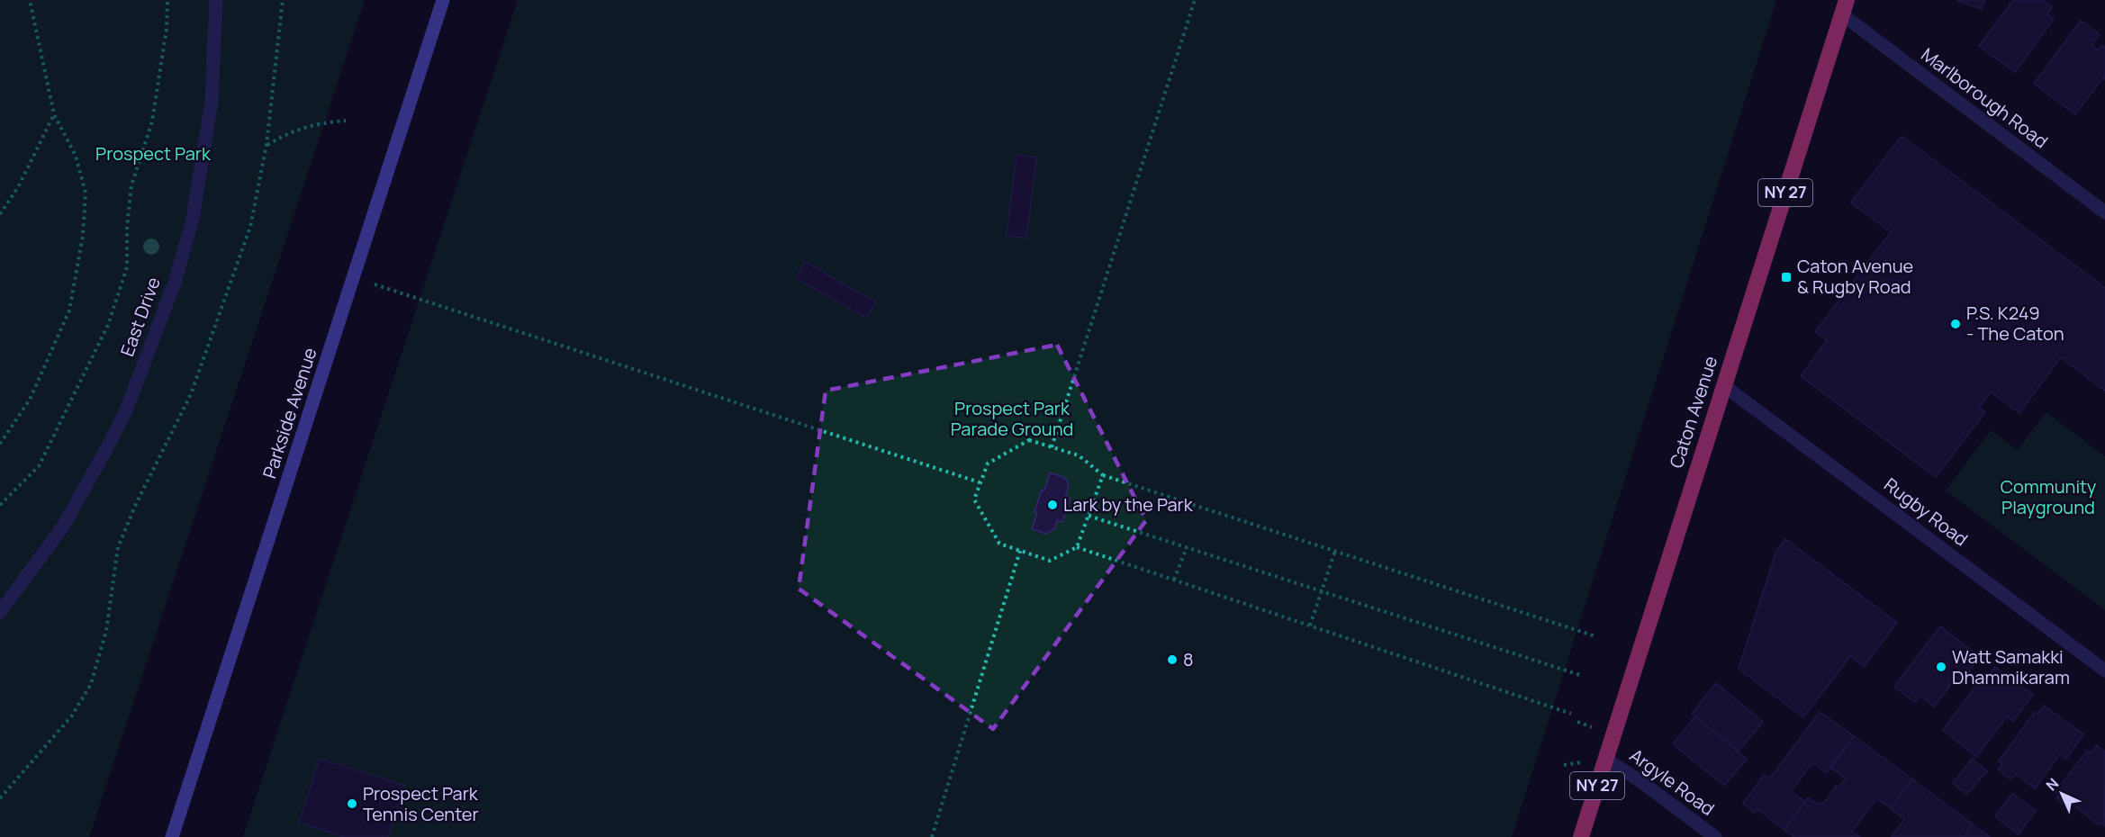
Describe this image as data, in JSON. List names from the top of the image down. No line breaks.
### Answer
{"streets":{"highway":["NY 27","Caton Avenue"],"main road":["Parkside Avenue"],"street":["Marlborough Road","East Drive","Rugby Road","Argyle Road"]},"crossings":[["Marlborough Road","Caton Avenue"],["Caton Avenue","Rugby Road"],["Caton Avenue","Argyle Road"]],"parks":["Prospect Park","Prospect Park Parade Ground","Community Playground"],"places":{"transit":["Caton Avenue & Rugby Road"],"other":["P.S. K249 - The Caton","Lark by the Park","8","Watt Samakki Dhammikaram","Prospect Park Tennis Center"]},"north":"top left"}
